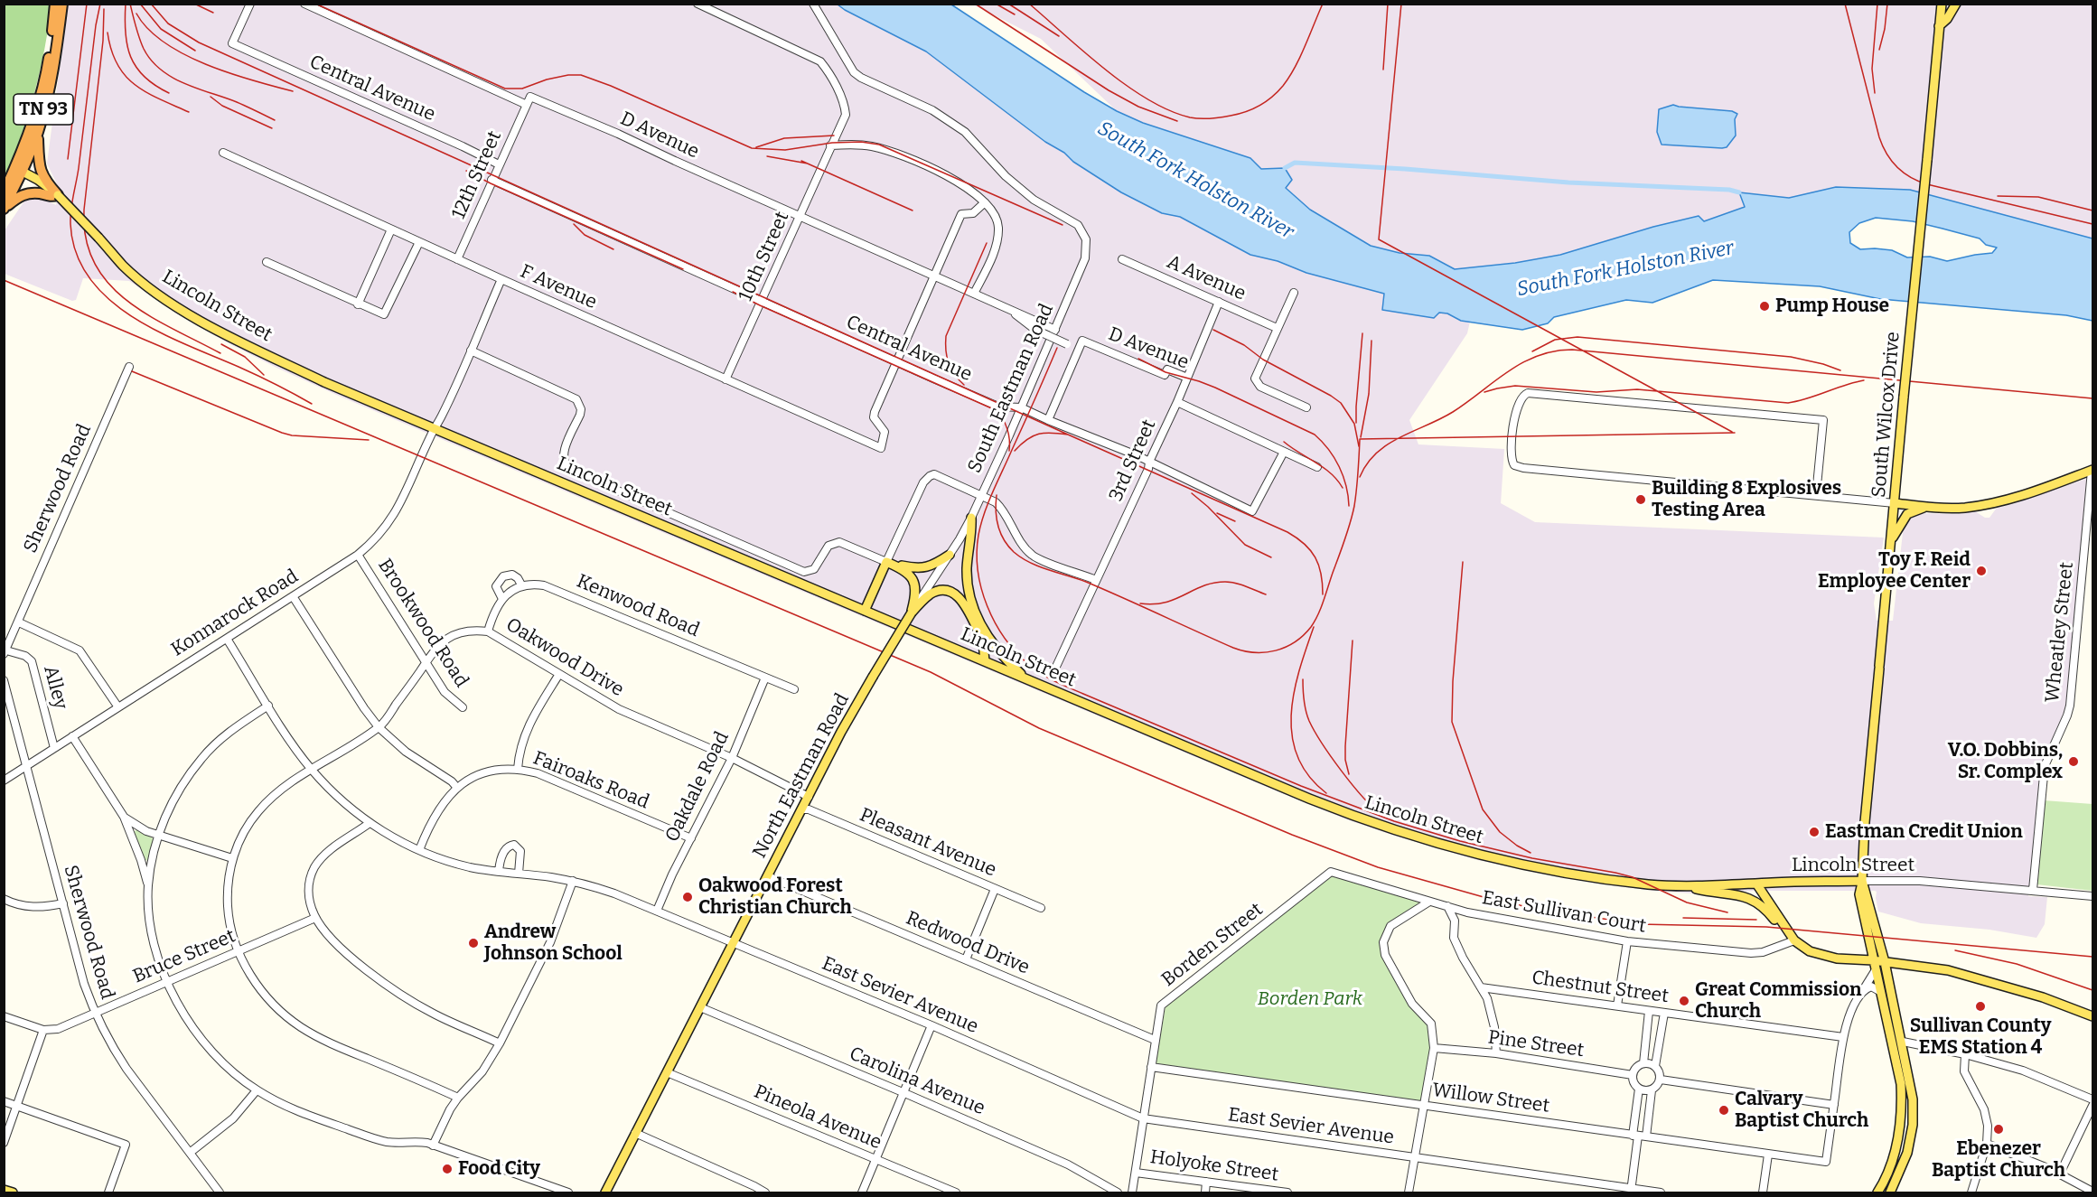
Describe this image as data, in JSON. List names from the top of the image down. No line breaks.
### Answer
{"streets":{"highway":["TN 93"],"main road":["Lincoln Street","South Wilcox Drive","North Eastman Road"],"street":["Central Avenue","D Avenue","12th Street","10th Street","A Avenue","F Avenue","South Eastman Road","3rd Street","Sherwood Road","Kenwood Road","Konnarock Road","Brookwood Road","Wheatley Street","Oakwood Drive","Alley","Fairoaks Road","Oakdale Road","Pleasant Avenue","East Sullivan Court","Redwood Drive","Borden Street","Bruce Street","Chestnut Street","East Sevier Avenue","Pine Street","Carolina Avenue","Willow Street","Pineola Avenue","Holyoke Street"]},"crossings":[["Central Avenue","12th Street"],["Central Avenue","10th Street"],["Central Avenue","F Avenue"],["Central Avenue","South Eastman Road"],["Central Avenue","3rd Street"],["TN 93","Lincoln Street"],["D Avenue","12th Street"],["D Avenue","10th Street"],["D Avenue","South Eastman Road"],["D Avenue","3rd Street"],["12th Street","F Avenue"],["10th Street","F Avenue"],["Lincoln Street","South Wilcox Drive"],["Lincoln Street","Konnarock Road"],["Lincoln Street","Wheatley Street"],["South Eastman Road","North Eastman Road"],["Sherwood Road","Konnarock Road"],["Sherwood Road","Alley"],["Sherwood Road","Bruce Street"],["Kenwood Road","Oakdale Road"],["Konnarock Road","Brookwood Road"],["Konnarock Road","Alley"],["Konnarock Road","East Sevier Avenue"],["Brookwood Road","Oakwood Drive"],["Oakwood Drive","North Eastman Road"],["Oakwood Drive","Oakdale Road"],["Oakwood Drive","Bruce Street"],["Oakwood Drive","East Sevier Avenue"],["North Eastman Road","Pleasant Avenue"],["North Eastman Road","Redwood Drive"],["North Eastman Road","East Sevier Avenue"],["North Eastman Road","Carolina Avenue"],["North Eastman Road","Pineola Avenue"],["Fairoaks Road","Oakdale Road"],["Fairoaks Road","East Sevier Avenue"],["Oakdale Road","East Sevier Avenue"],["East Sullivan Court","Borden Street"],["Redwood Drive","Borden Street"],["Borden Street","East Sevier Avenue"],["Borden Street","Willow Street"],["Borden Street","Holyoke Street"]],"water":["South Fork Holston River"],"parks":["Borden Park"],"places":["Pump House","Building 8 Explosives Testing Area","Toy F. Reid Employee Center","V.O. Dobbins, Sr. Complex","Eastman Credit Union","Oakwood Forest Christian Church","Andrew Johnson School","Great Commission Church","Sullivan County EMS Station 4","Calvary Baptist Church","Ebenezer Baptist Church","Food City"]}
